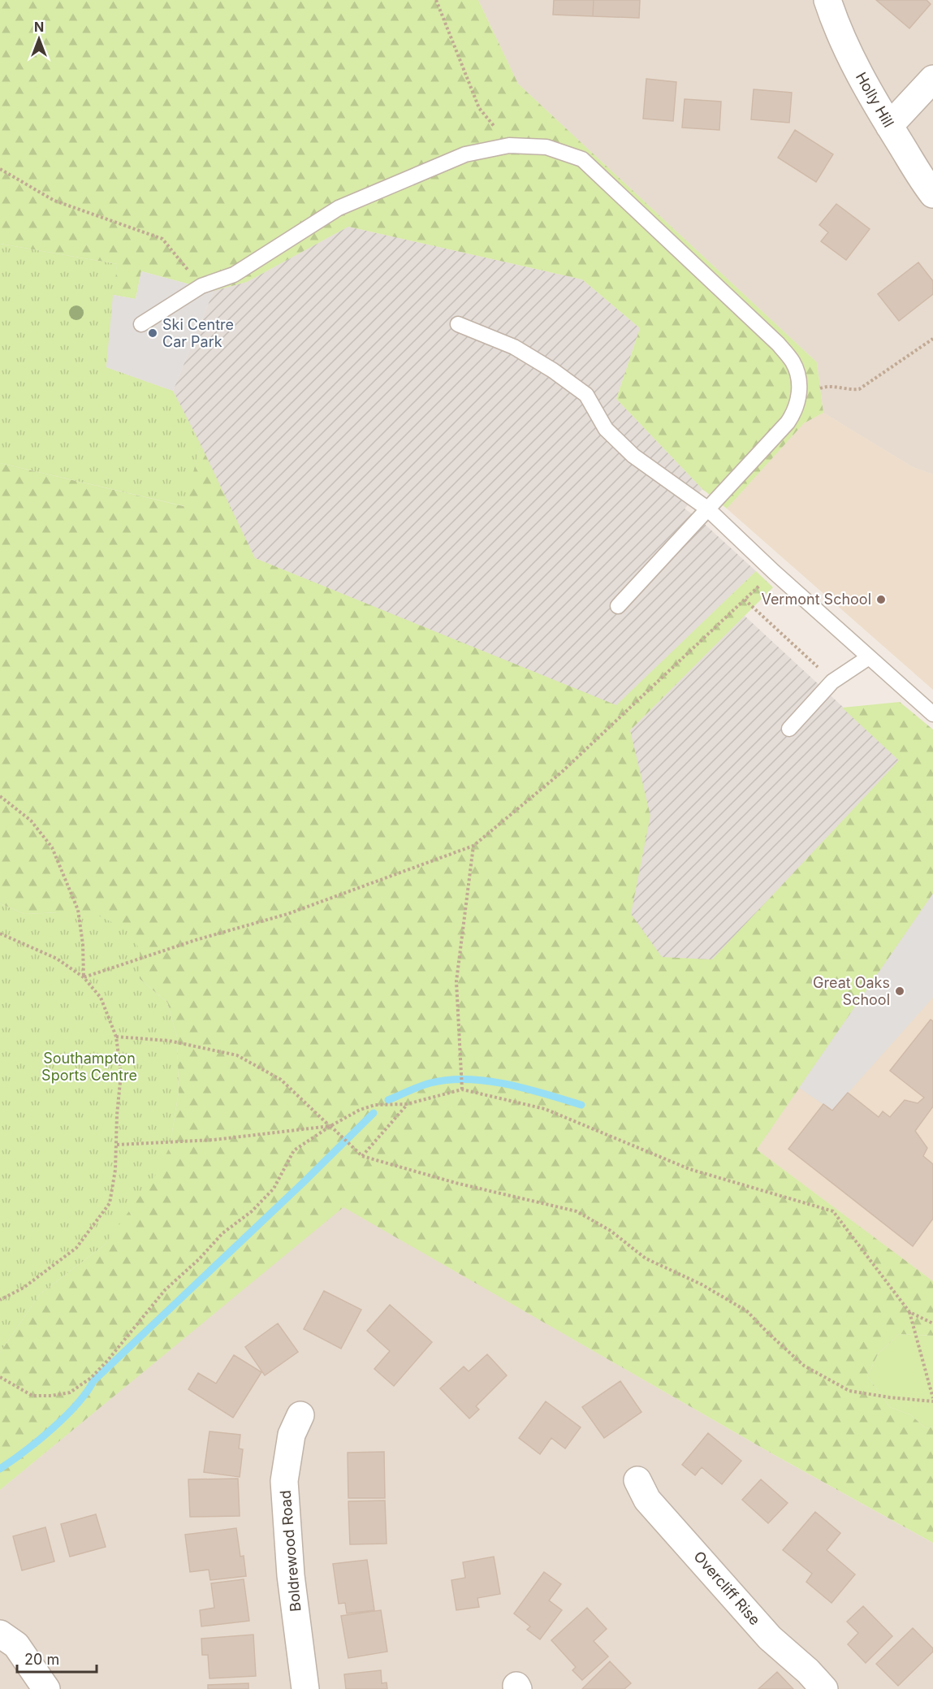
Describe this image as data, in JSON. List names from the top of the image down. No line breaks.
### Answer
{"streets":{"street":["Holly Hill","Boldrewood Road","Overcliff Rise"]},"parks":["Southampton Sports Centre"],"places":["Ski Centre Car Park","Vermont School","Great Oaks School"],"scale_bar":"20 m","north":"top"}
